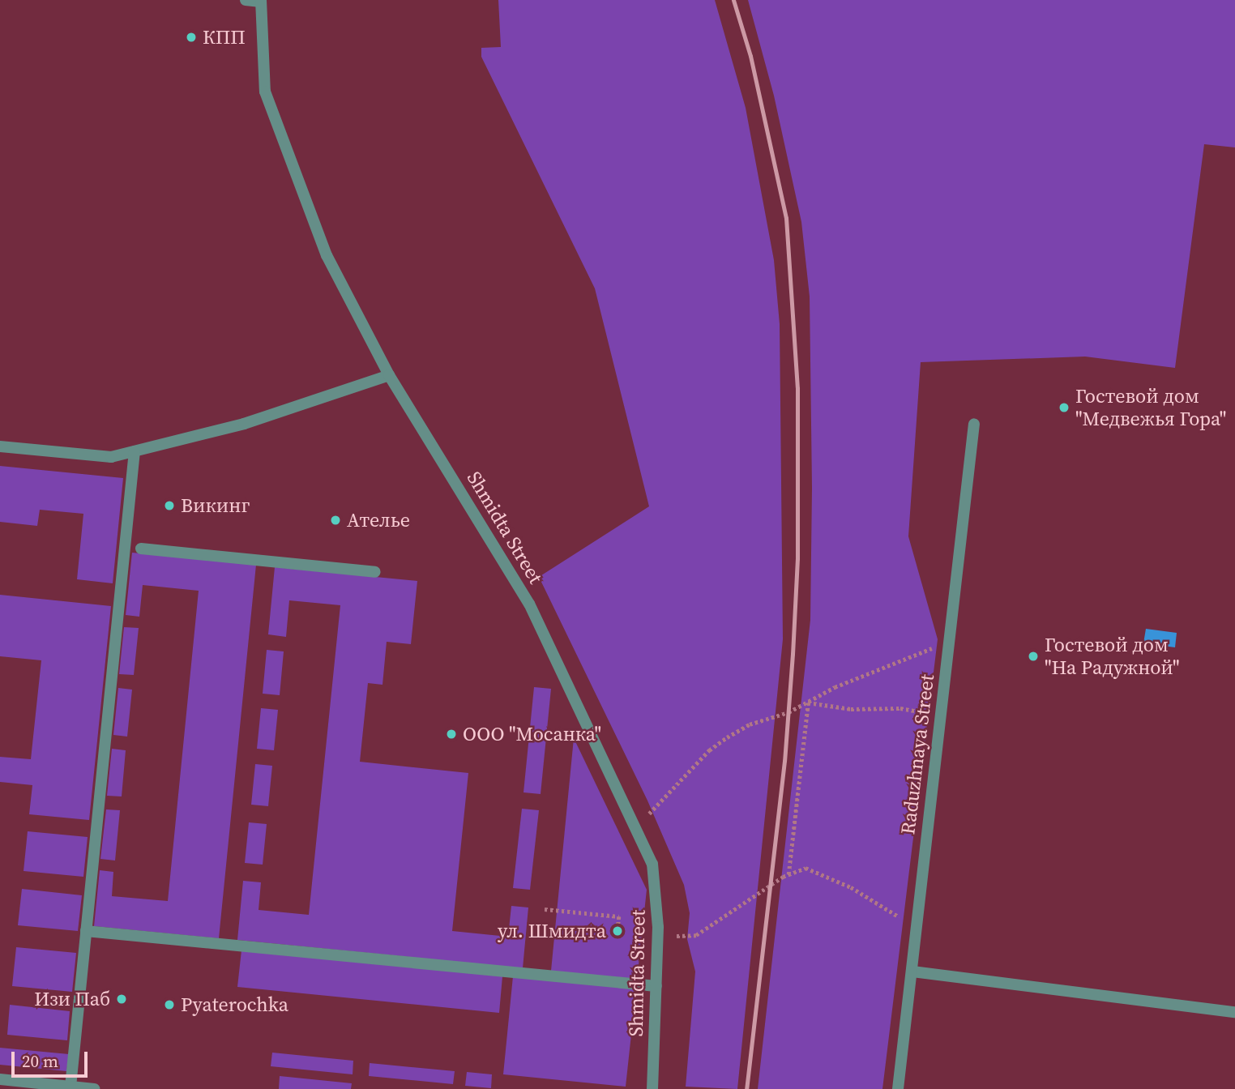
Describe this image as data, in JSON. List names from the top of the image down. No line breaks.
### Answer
{"streets":{"street":["Shmidta Street","Raduzhnaya Street"]},"places":["КПП","Гостевой дом \"Медвежья Гора\"","Викинг","Ателье","Гостевой дом \"На Радужной\"","ООО \"Мосанка\"","ул. Шмидта","Изи Паб","Pyaterochka"],"scale_bar":"20 m"}
